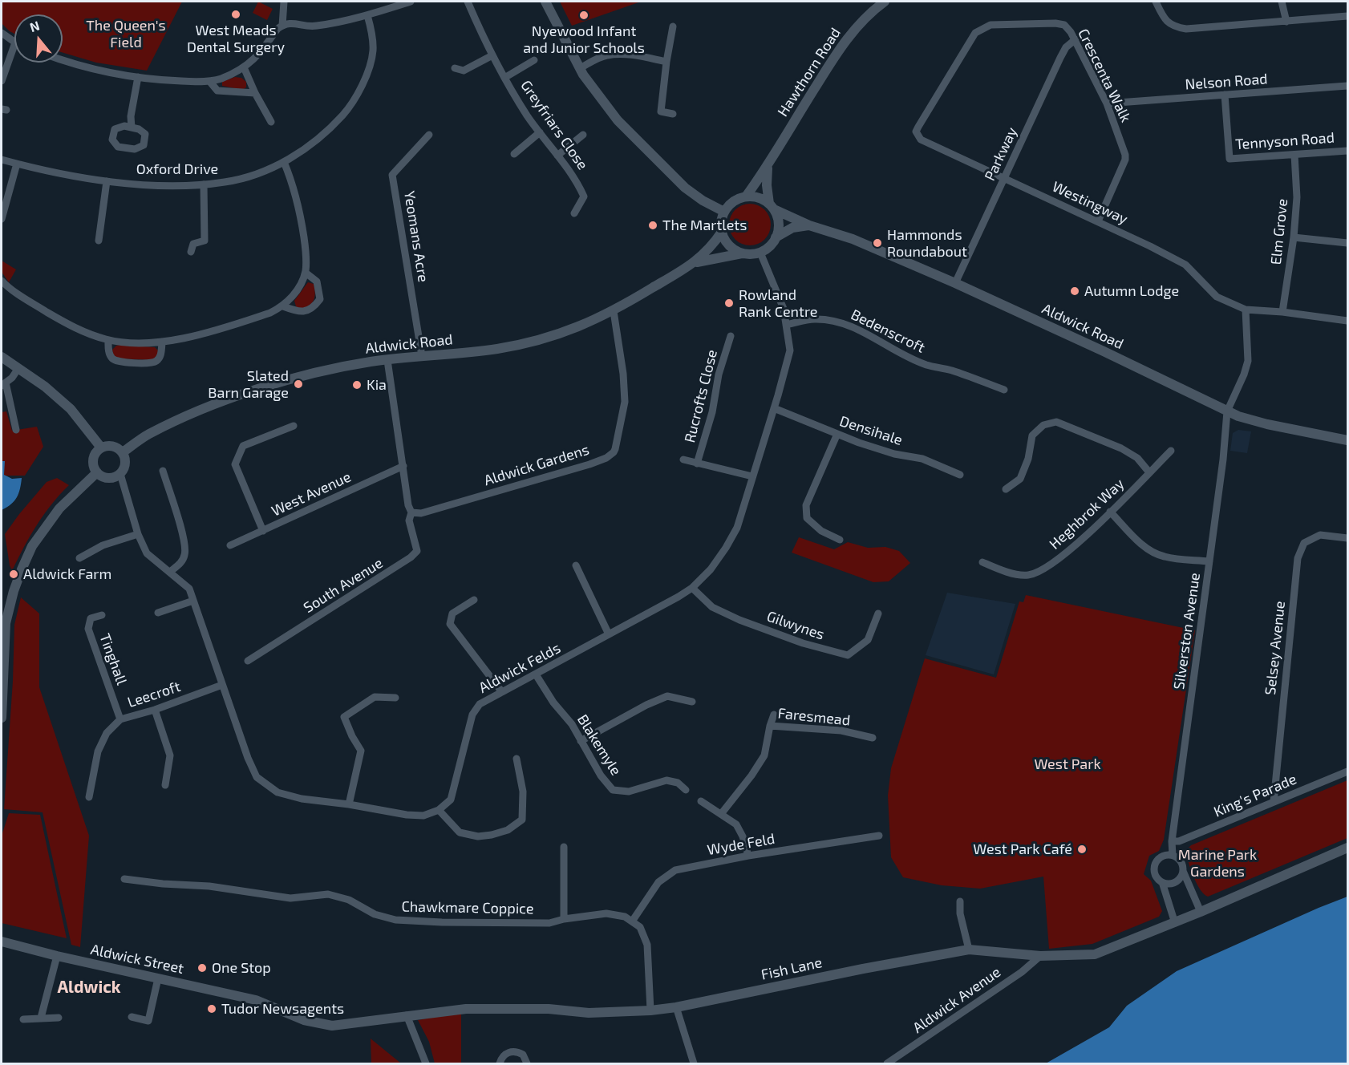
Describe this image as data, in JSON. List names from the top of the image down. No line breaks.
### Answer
{"streets":{"street":["Hawthorn Road","Crescenta Walk","Nelson Road","Greyfriars Close","Tennyson Road","Parkway","Oxford Drive","Westingway","Elm Grove","Yeomans Acre","Aldwick Road","Bedenscroft","Rucrofts Close","Densihale","Aldwick Gardens","West Avenue","Heghbrok Way","South Avenue","Gilwynes","Silverston Avenue","Selsey Avenue","Tinghall","Aldwick Felds","Leecroft","Faresmead","Blakemyle","King's Parade","Wyde Feld","Chawkmare Coppice","Aldwick Street","Fish Lane","Aldwick Avenue"]},"crossings":[["Hawthorn Road","Aldwick Road"],["Hawthorn Road","Aldwick Felds"],["Crescenta Walk","Nelson Road"],["Crescenta Walk","Parkway"],["Crescenta Walk","Westingway"],["Nelson Road","Tennyson Road"],["Tennyson Road","Elm Grove"],["Parkway","Westingway"],["Parkway","Aldwick Road"],["Westingway","Silverston Avenue"],["Yeomans Acre","Aldwick Road"],["Aldwick Road","Aldwick Gardens"],["Aldwick Road","Silverston Avenue"],["Aldwick Road","Aldwick Felds"],["Bedenscroft","Aldwick Felds"],["Rucrofts Close","Aldwick Felds"],["Densihale","Aldwick Felds"],["Aldwick Gardens","South Avenue"],["Gilwynes","Aldwick Felds"],["Silverston Avenue","King's Parade"],["Silverston Avenue","Fish Lane"],["Selsey Avenue","King's Parade"],["Tinghall","Leecroft"],["Aldwick Felds","Blakemyle"],["Wyde Feld","Chawkmare Coppice"],["Aldwick Street","Fish Lane"],["Fish Lane","Aldwick Avenue"]],"districts":["Aldwick"],"parks":["The Queen's Field","West Park","Marine Park Gardens"],"places":["West Meads Dental Surgery","Nyewood Infant and Junior Schools","The Martlets","Hammonds Roundabout","Autumn Lodge","Rowland Rank Centre","Slated Barn Garage","Kia","Aldwick Farm","West Park Café","One Stop","Tudor Newsagents"],"north":"top"}
